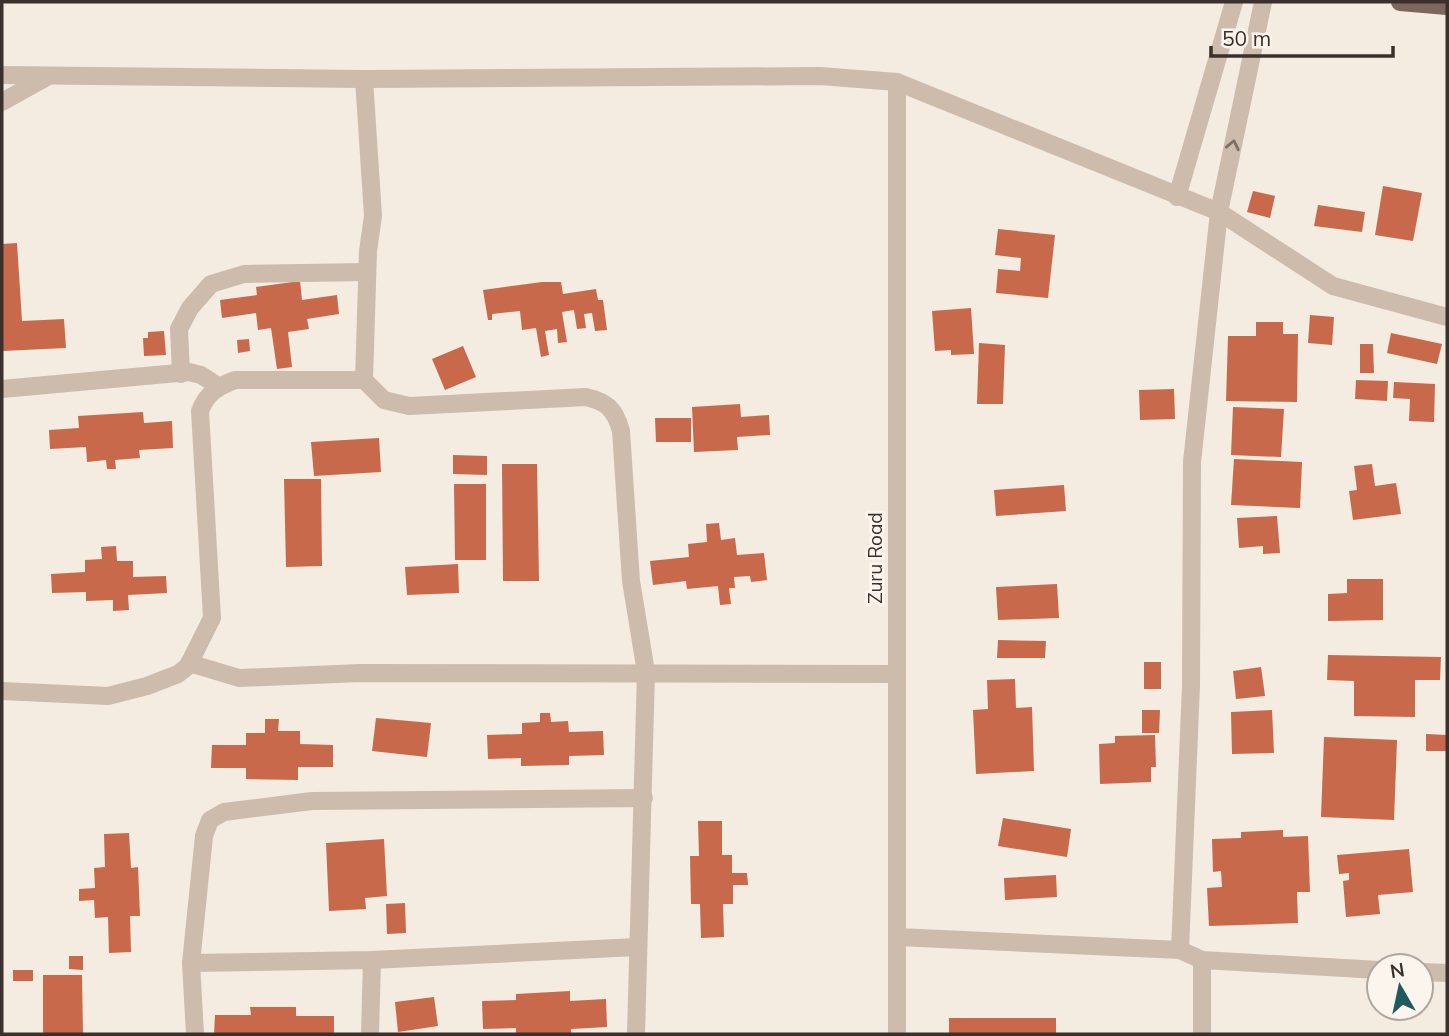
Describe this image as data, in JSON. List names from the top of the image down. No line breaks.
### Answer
{"streets":{"street":["Zuru Road"]},"scale_bar":"50 m","north":"top"}
